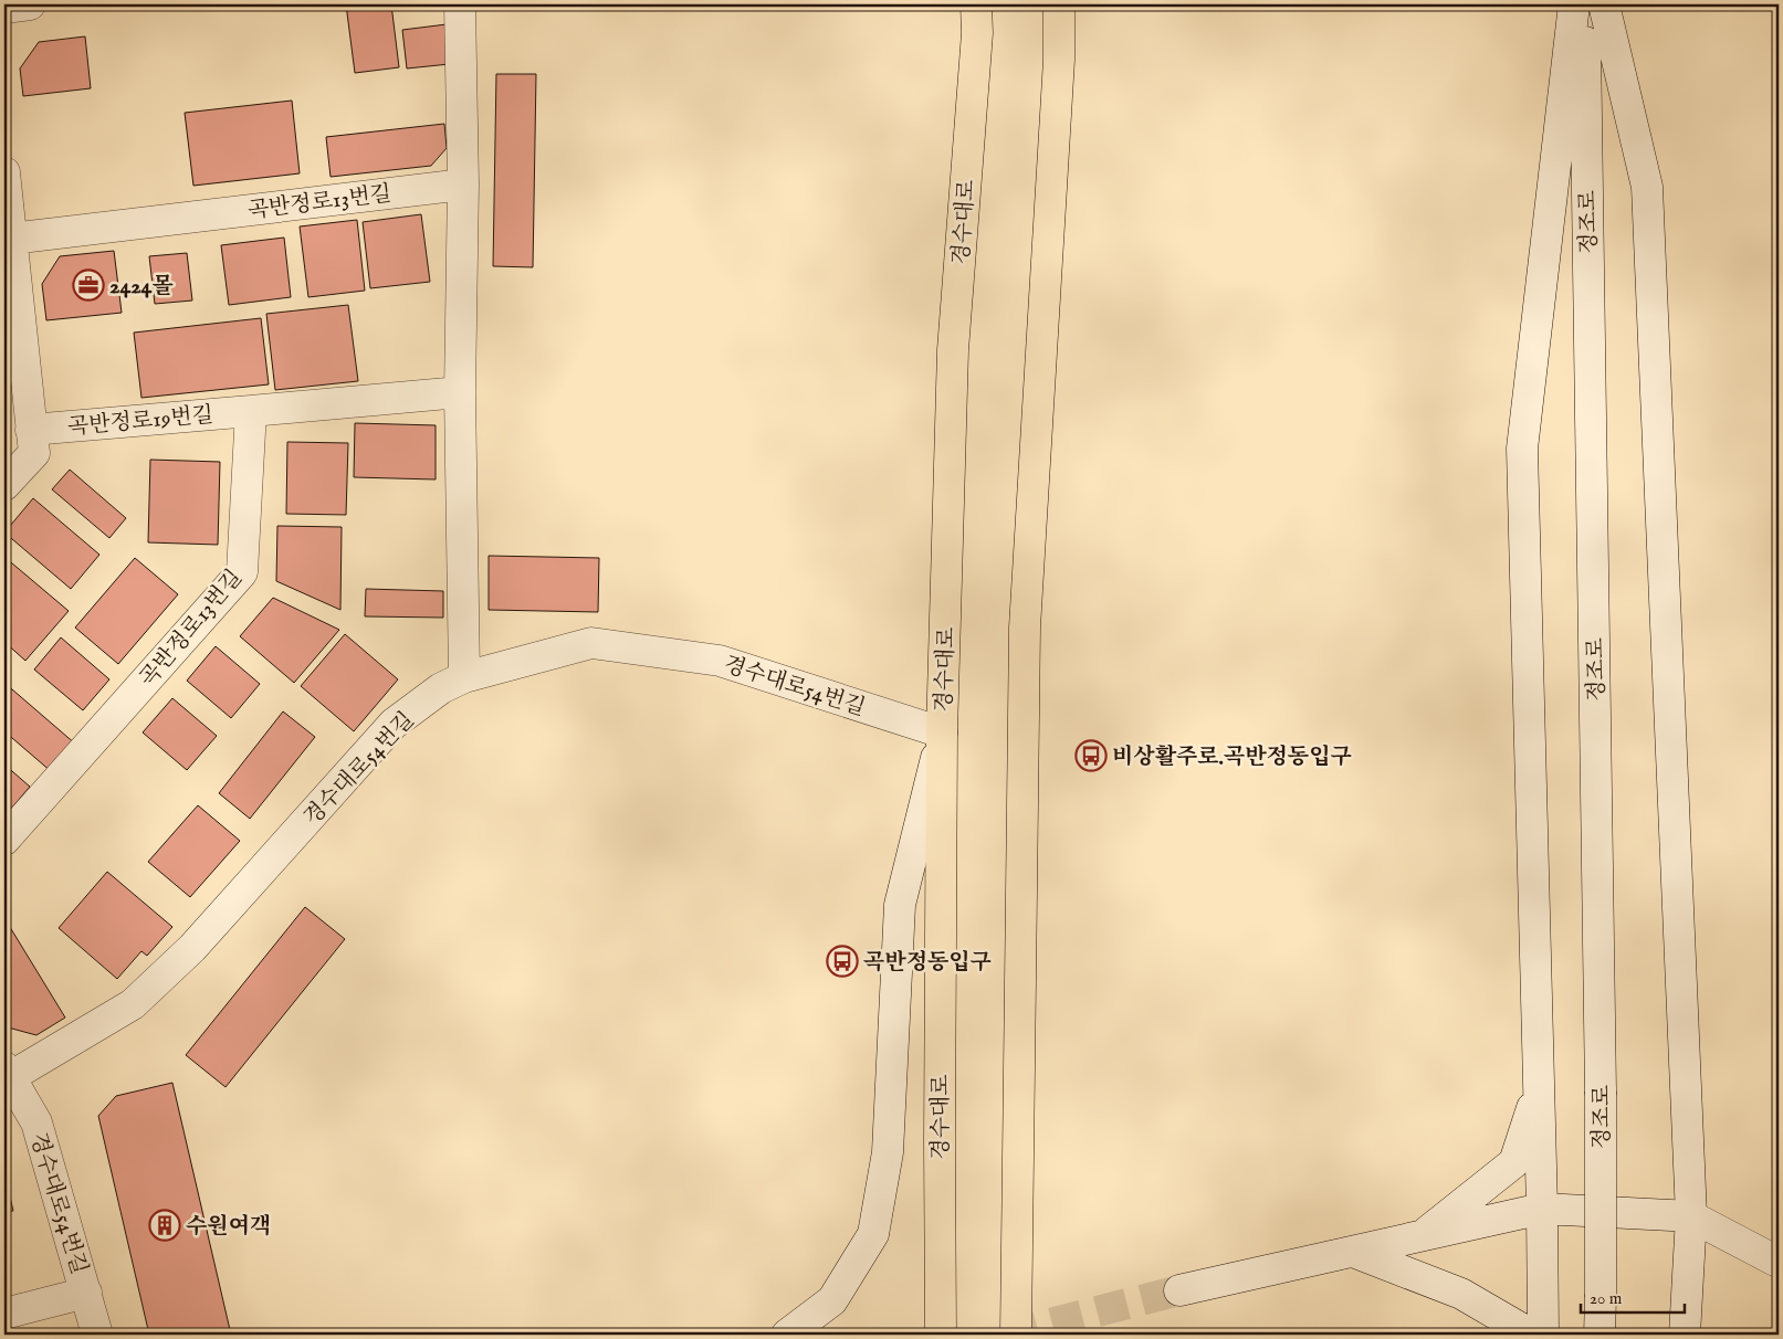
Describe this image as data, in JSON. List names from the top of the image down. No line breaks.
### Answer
{"streets":{"main road":["경수대로"],"street":["곡반정로13번길","정조로","곡반정로19번길","경수대로54번길"]},"crossings":[["곡반정로13번길","곡반정로19번길"],["경수대로","경수대로54번길"]],"places":{"office":["2424몰"],"bus stop":["비상활주로.곡반정동입구","곡반정동입구"],"building":["수원여객"]},"scale_bar":"20 m"}
